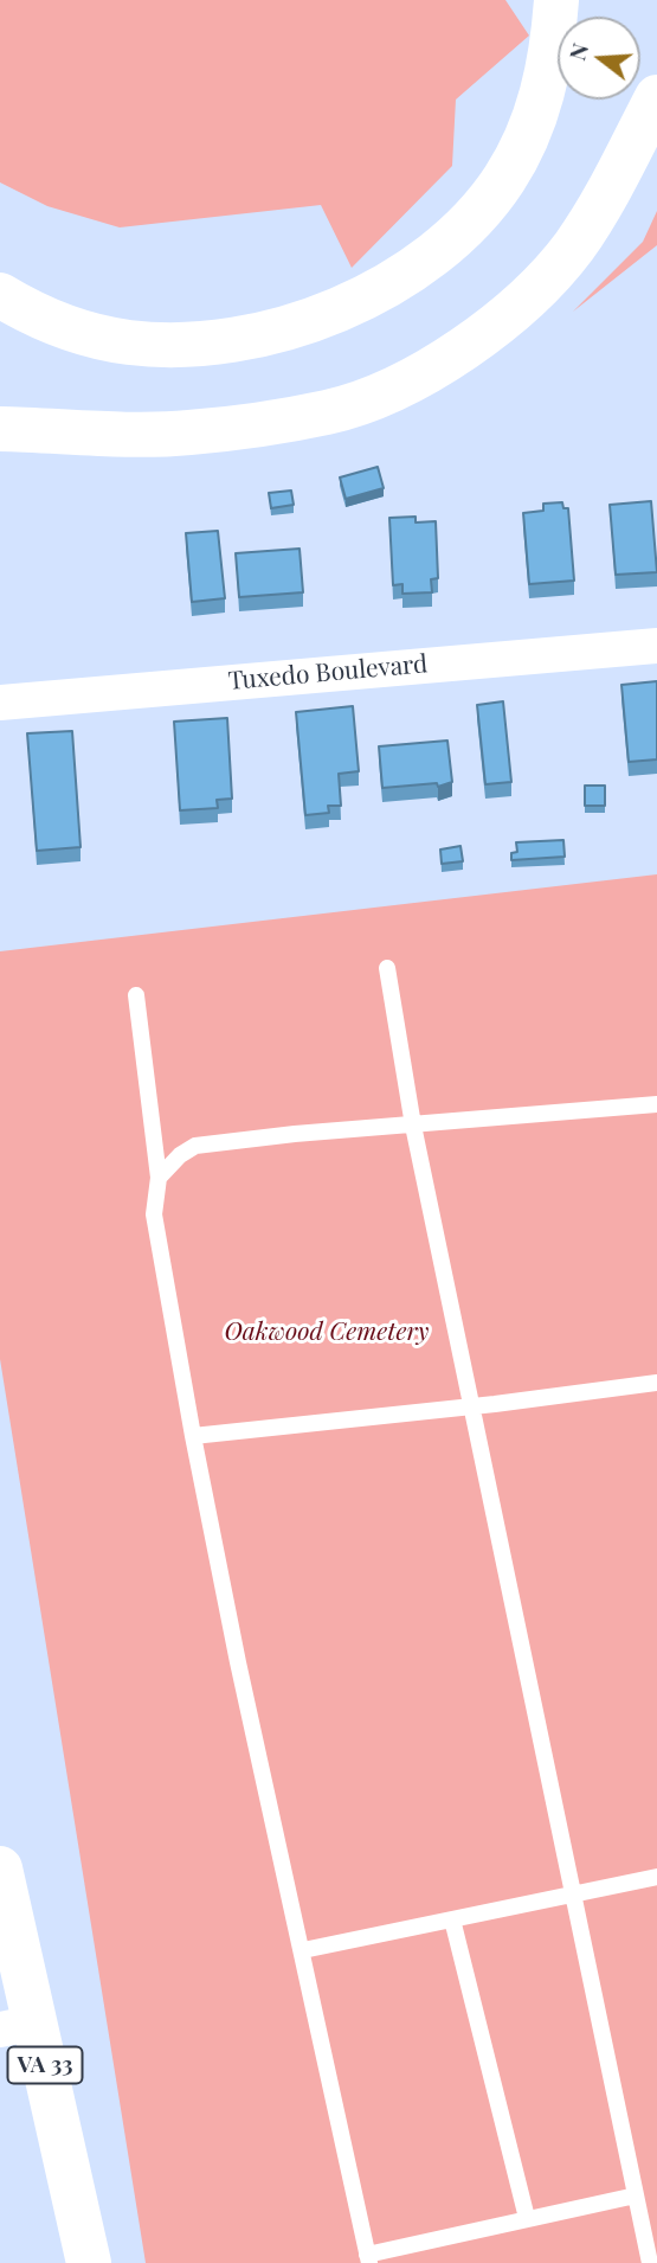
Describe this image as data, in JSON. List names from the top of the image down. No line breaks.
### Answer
{"streets":{"main road":["VA 33"],"street":["Tuxedo Boulevard"]},"parks":["Oakwood Cemetery"],"north":"left"}
